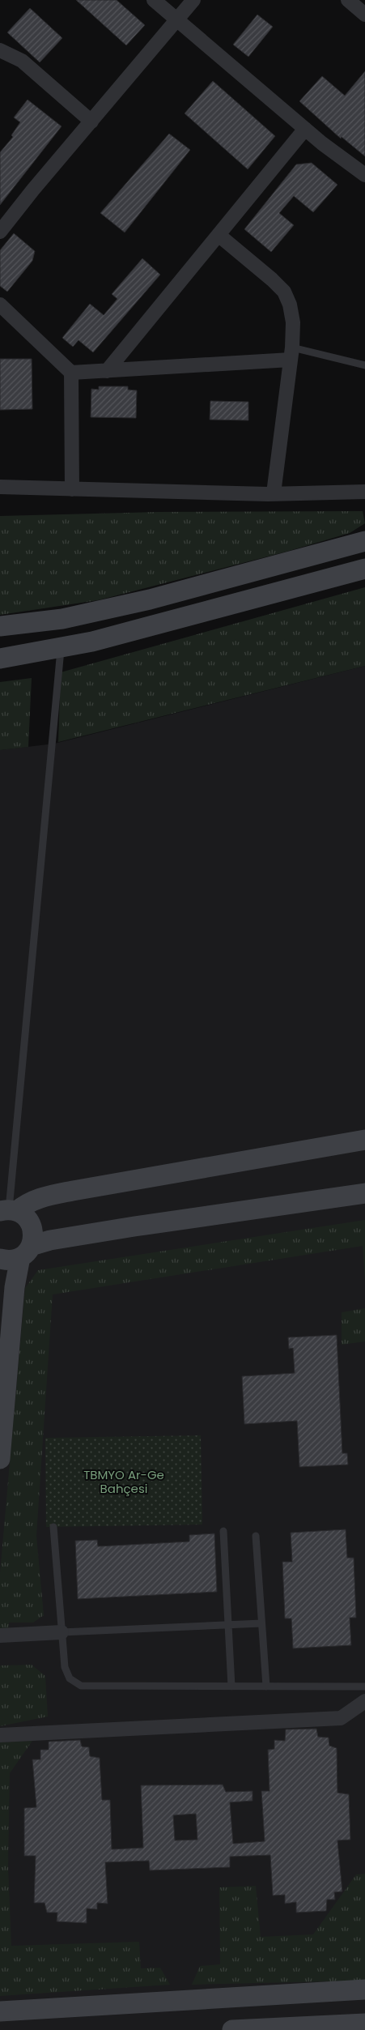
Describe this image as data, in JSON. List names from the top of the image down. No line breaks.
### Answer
{"parks":["TBMYO Ar-Ge Bahçesi"]}
